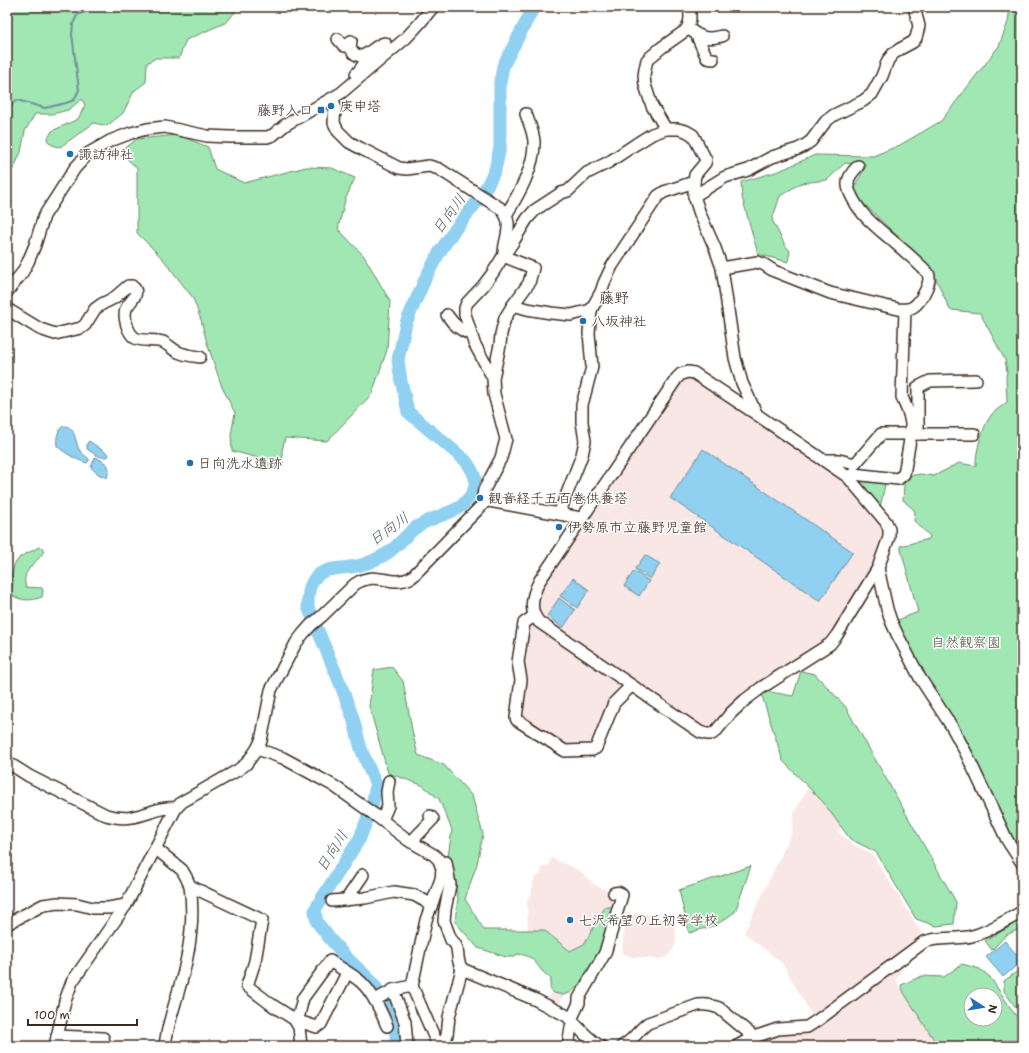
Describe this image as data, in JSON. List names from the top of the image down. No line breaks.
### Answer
{"districts":["藤野"],"water":["日向川"],"parks":["自然観察園"],"places":{"other":["庚申塔","諏訪神社","八坂神社","日向洗水遺跡","観音経千五百巻供養塔","伊勢原市立藤野児童館","七沢希望の丘初等学校"],"transit":["藤野入口"]},"scale_bar":"100 m","north":"right"}
